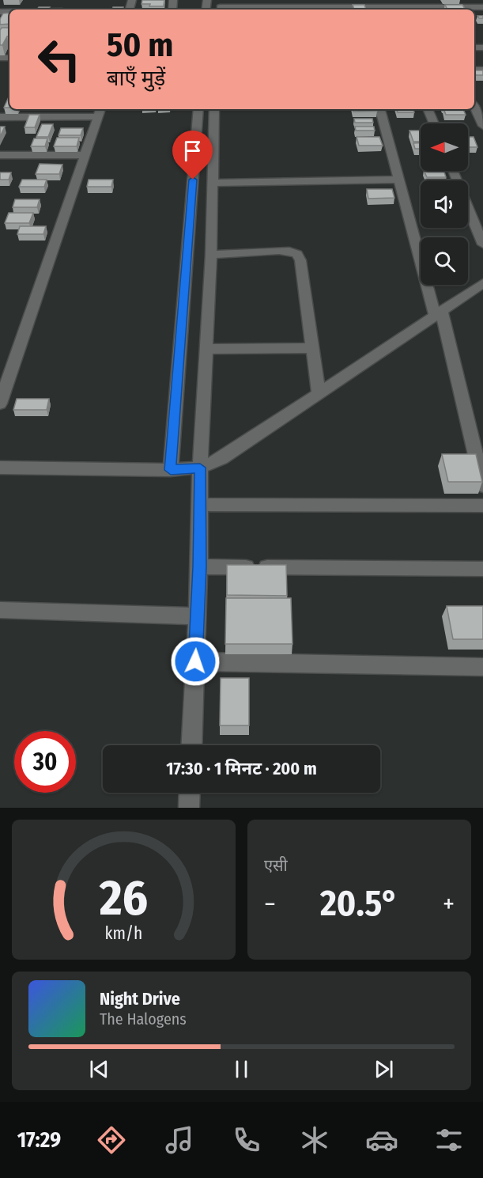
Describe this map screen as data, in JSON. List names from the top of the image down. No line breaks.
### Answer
{"north":"left","page":{"turn":["50 m","बाएँ मुड़ें"],"limit":"30","trip":"17:30 · 1 मिनट · 200 m","tile":"एसी","heat":["−","20.5°","+"],"song":["Night Drive","The Halogens"],"tabs":"17:29","gauge":["26","km/h"]}}
